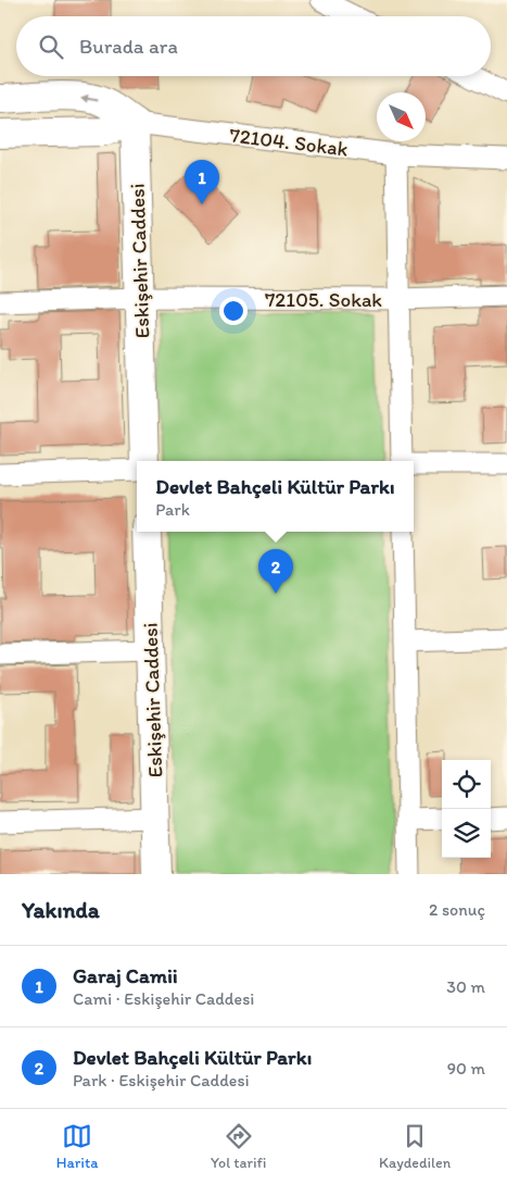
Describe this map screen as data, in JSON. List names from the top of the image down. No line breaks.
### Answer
{"streets":{"street":["72104. Sokak","Eskişehir Caddesi","72105. Sokak"]},"crossings":[["72104. Sokak","Eskişehir Caddesi"],["Eskişehir Caddesi","72105. Sokak"]],"north":"bottom right","page":{"search":"Burada ara","pins":["1","2"],"popup":["Devlet Bahçeli Kültür Parkı","Park"],"heading":["Yakında","2 sonuç"],"list":[{"mark":"1","name":"Garaj Camii","note":"Cami · Eskişehir Caddesi","value":"30 m"},{"mark":"2","name":"Devlet Bahçeli Kültür Parkı","note":"Park · Eskişehir Caddesi","value":"90 m"}],"nav":["Harita","Yol tarifi","Kaydedilen"]}}
